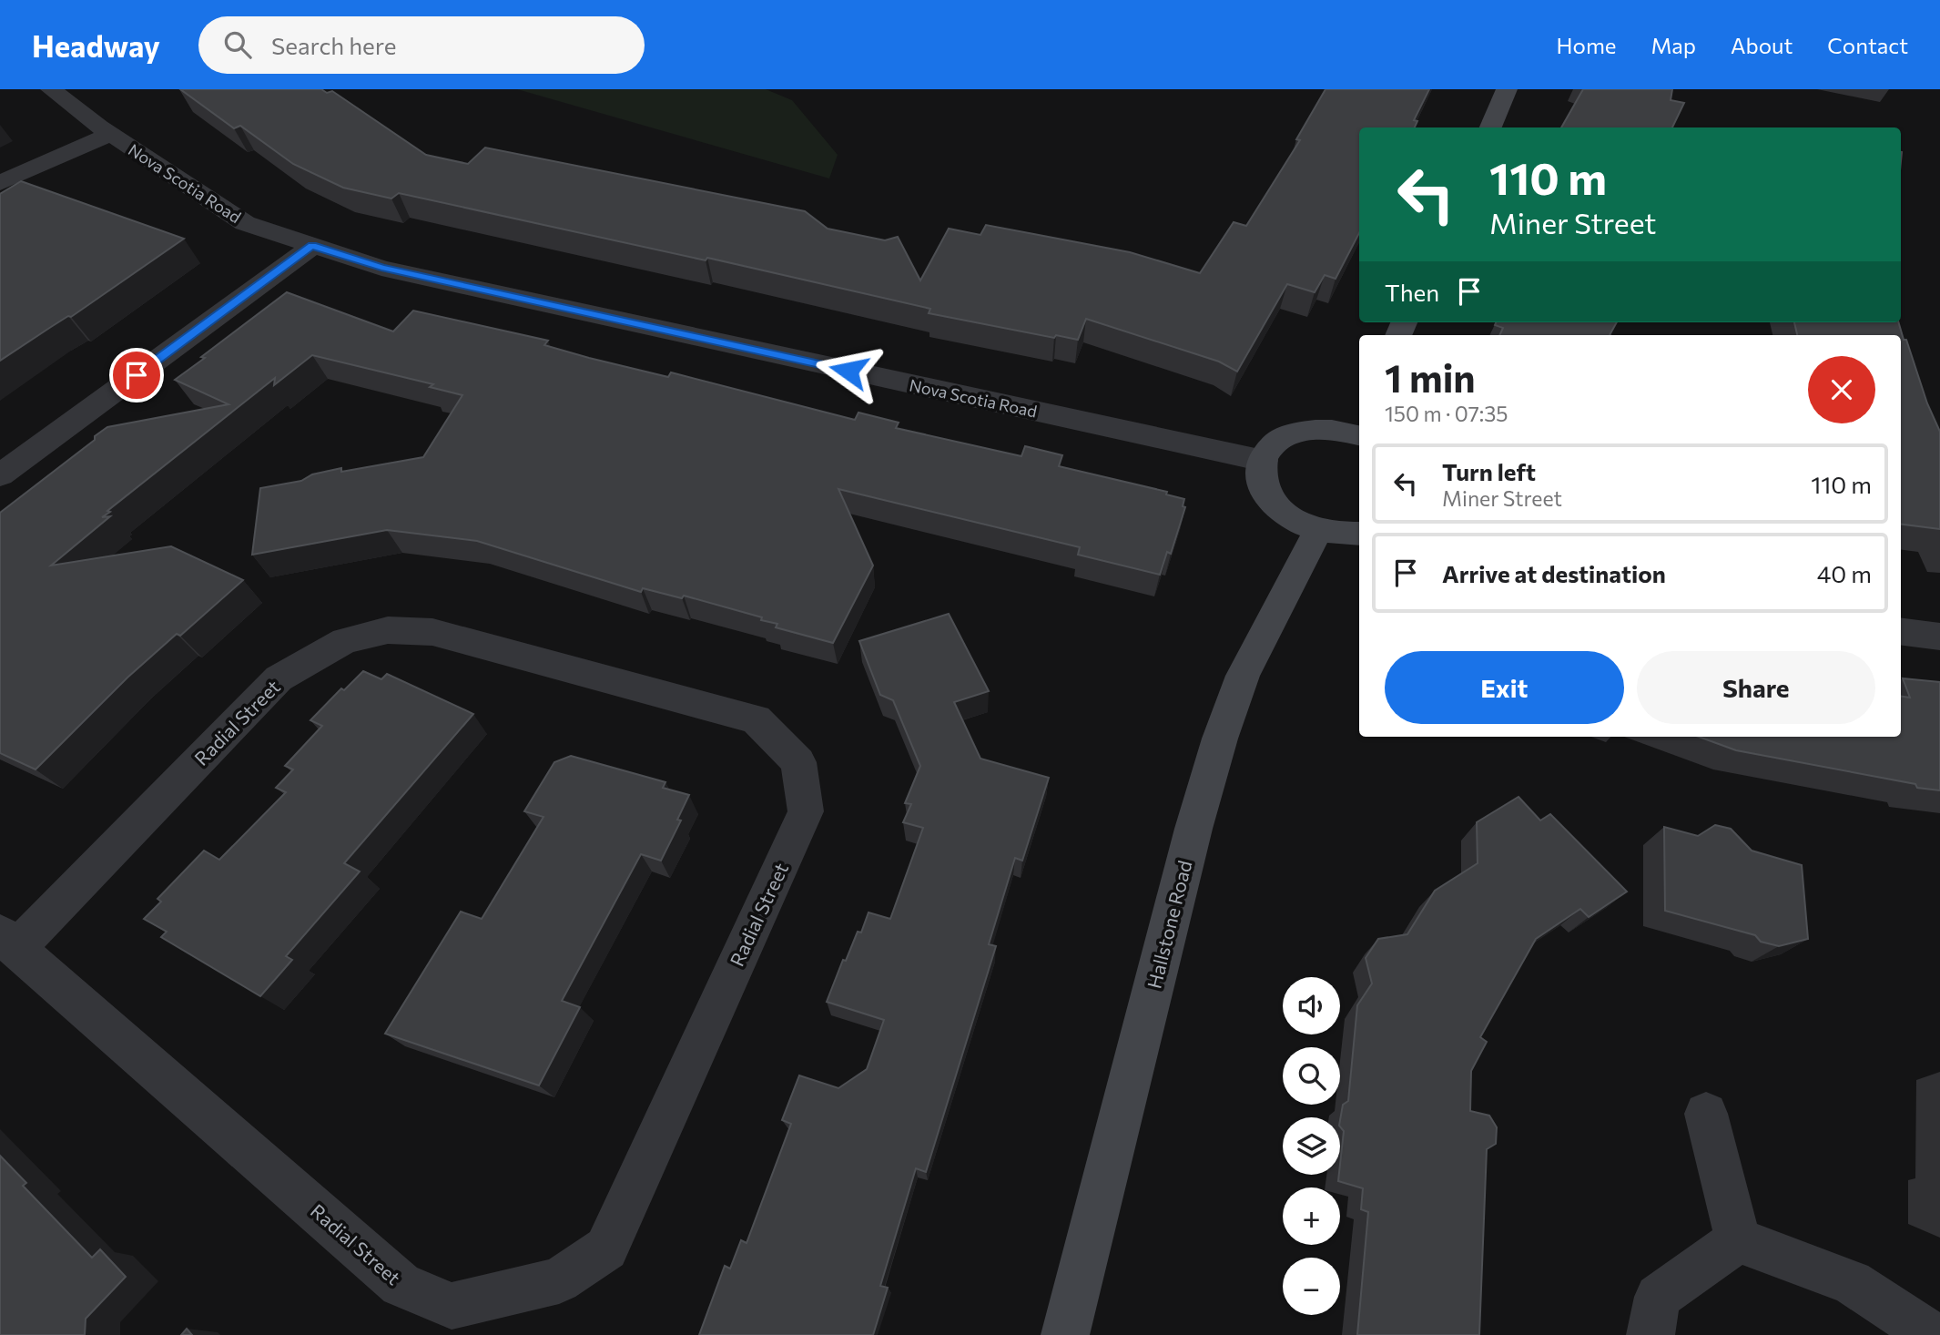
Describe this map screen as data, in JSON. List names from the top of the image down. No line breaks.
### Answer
{"streets":{"street":["Nova Scotia Road","Radial Street","Hallstone Road"]},"page":{"header":"Headway","search":"Search here","nav":["Home","Map","About","Contact"],"turn":["110 m","Miner Street"],"then":"Then","heading":["1 min","150 m · 07:35"],"list":[{"name":"Turn left","note":"Miner Street","value":"110 m"},{"name":"Arrive at destination","value":"40 m"}],"buttons":["Exit","Share"],"map_buttons":["+","−"]}}
